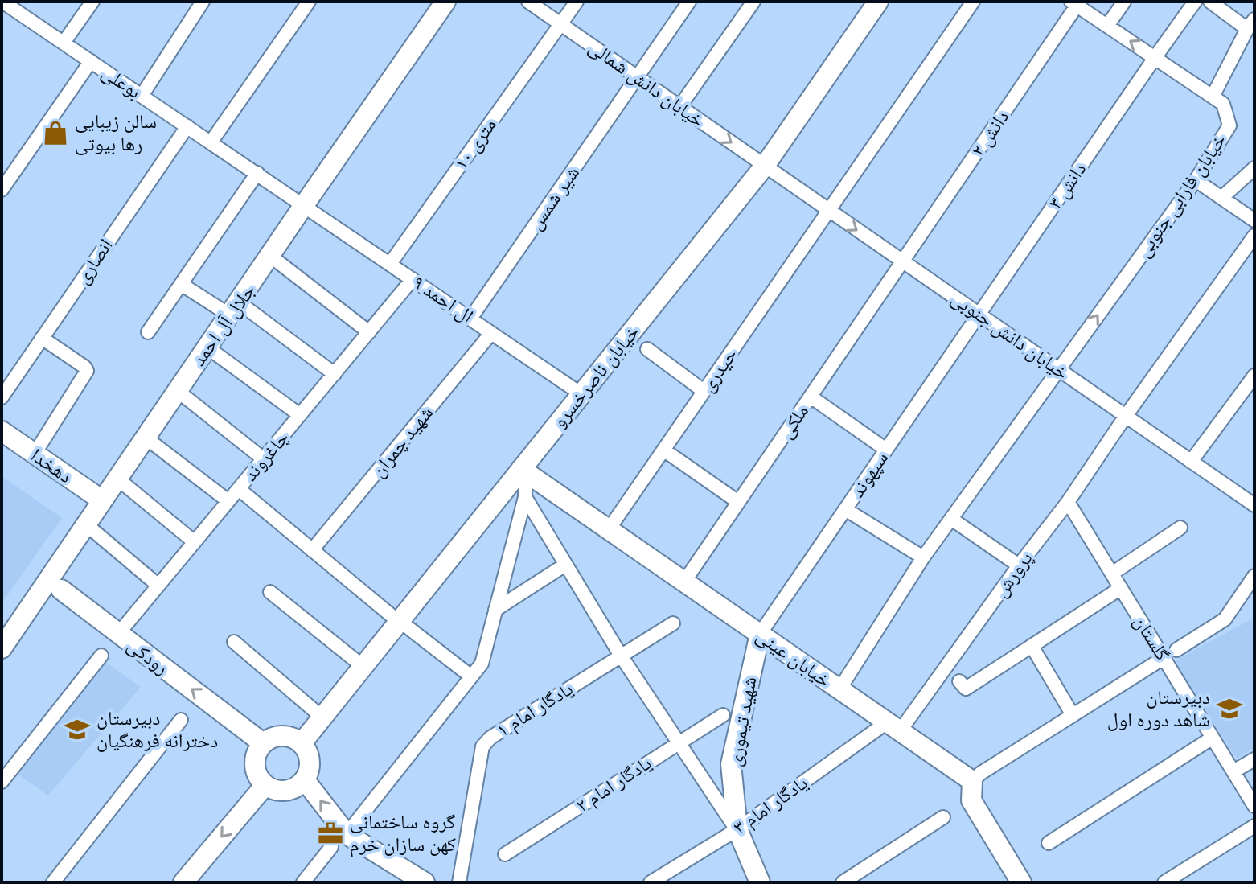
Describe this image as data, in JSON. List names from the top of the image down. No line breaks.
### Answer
{"streets":{"street":["بوعلی","خیابان دانش شمالی","دانش ۲","۱۰ متری","دانش ۳","خیابان فارابی جنوبی","شیر شمس","انصاری","ال احمد ۹","جلال آل احمد","خیابان دانش جنوبی","حیدری","خیابان ناصرخسرو","ملکی","شهید چمران","چاغروند","دهخدا","سپهوند","پرورش","گلستان","رودکی","خیابان عینی","یادگار امام ۱","شهید تیموری","یادگار امام ۲","یادگار امام ۳"]},"crossings":[["بوعلی","انصاری"],["بوعلی","ال احمد ۹"],["بوعلی","جلال آل احمد"],["خیابان دانش شمالی","۱۰ متری"],["خیابان دانش شمالی","شیر شمس"],["خیابان دانش شمالی","خیابان دانش جنوبی"],["خیابان دانش شمالی","خیابان ناصرخسرو"],["دانش ۲","خیابان فارابی جنوبی"],["دانش ۲","خیابان دانش جنوبی"],["دانش ۲","ملکی"],["۱۰ متری","ال احمد ۹"],["دانش ۳","خیابان فارابی جنوبی"],["دانش ۳","خیابان دانش جنوبی"],["دانش ۳","سپهوند"],["خیابان فارابی جنوبی","خیابان دانش جنوبی"],["شیر شمس","ال احمد ۹"],["ال احمد ۹","جلال آل احمد"],["ال احمد ۹","خیابان ناصرخسرو"],["ال احمد ۹","شهید چمران"],["ال احمد ۹","چاغروند"],["جلال آل احمد","دهخدا"],["خیابان دانش جنوبی","حیدری"],["خیابان دانش جنوبی","خیابان ناصرخسرو"],["خیابان دانش جنوبی","ملکی"],["خیابان دانش جنوبی","سپهوند"],["خیابان دانش جنوبی","پرورش"],["حیدری","خیابان عینی"],["خیابان ناصرخسرو","رودکی"],["خیابان ناصرخسرو","خیابان عینی"],["ملکی","خیابان عینی"],["چاغروند","رودکی"],["سپهوند","خیابان عینی"],["سپهوند","شهید تیموری"],["پرورش","گلستان"],["پرورش","خیابان عینی"],["پرورش","یادگار امام ۳"],["خیابان عینی","شهید تیموری"],["خیابان عینی","یادگار امام ۳"],["شهید تیموری","یادگار امام ۳"]],"one_way":["خیابان دانش شمالی","خیابان فارابی جنوبی"],"places":{"shop":["سالن زیبایی رها بیوتی"],"school or university":["دبیرستان شاهد دوره اول","دبیرستان دخترانه فرهنگیان"],"office":["گروه ساختمانی کهن سازان خرم"]}}
